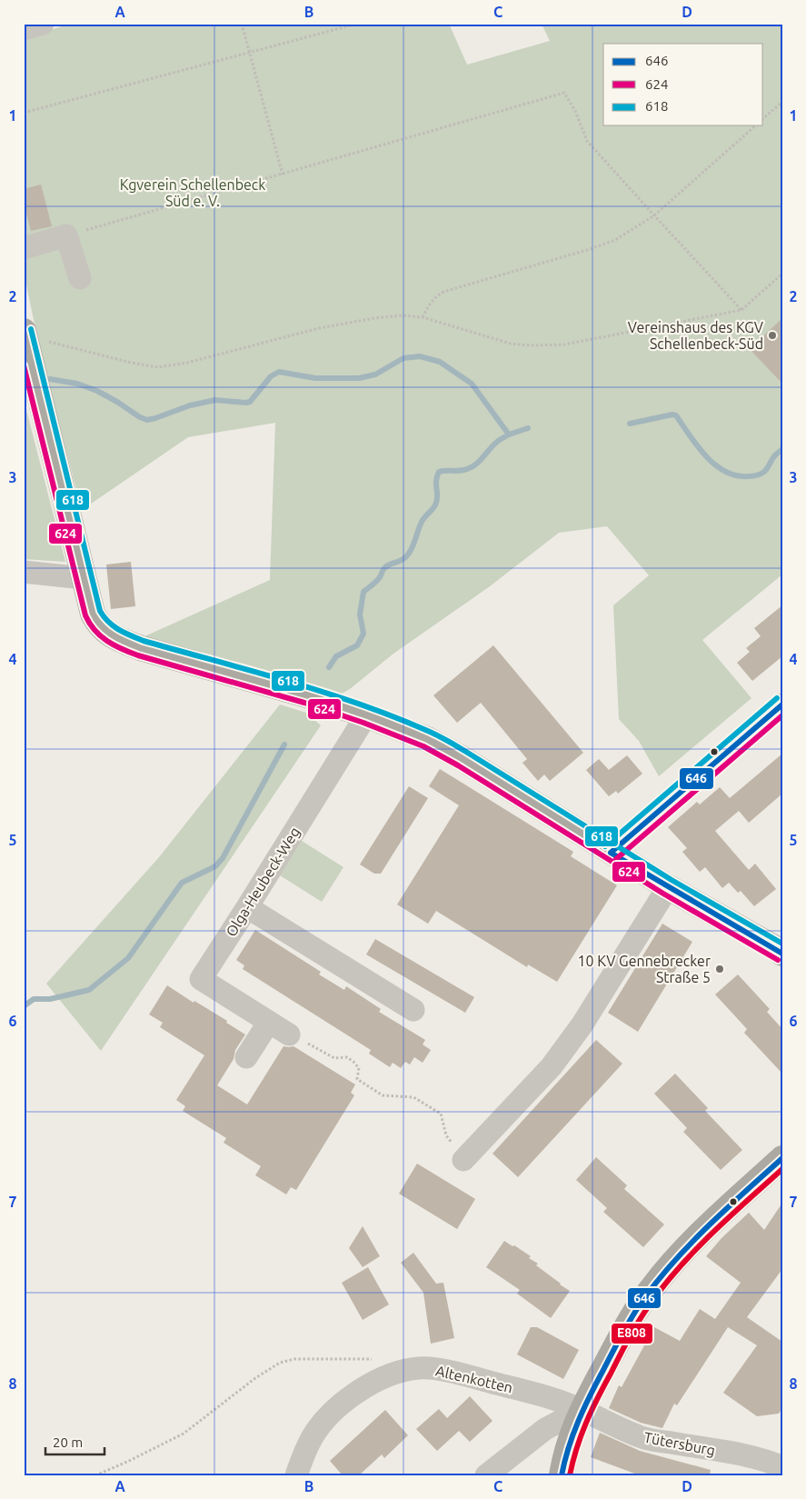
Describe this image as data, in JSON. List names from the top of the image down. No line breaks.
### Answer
{"streets":{"street":["Olga-Heubeck-Weg","Altenkotten","Tütersburg"]},"crossings":[["Altenkotten","Tütersburg"]],"parks":["Kgverein Schellenbeck Süd e. V."],"places":["Vereinshaus des KGV Schellenbeck-Süd","10 KV Gennebrecker Straße 5"],"lines":["transit line 618","transit line 624","transit line 646","transit line E808"],"legend":["646","624","618"],"scale_bar":"20 m","grid":{"columns":["A","B","C","D"],"rows":["1","2","3","4","5","6","7","8"]}}
